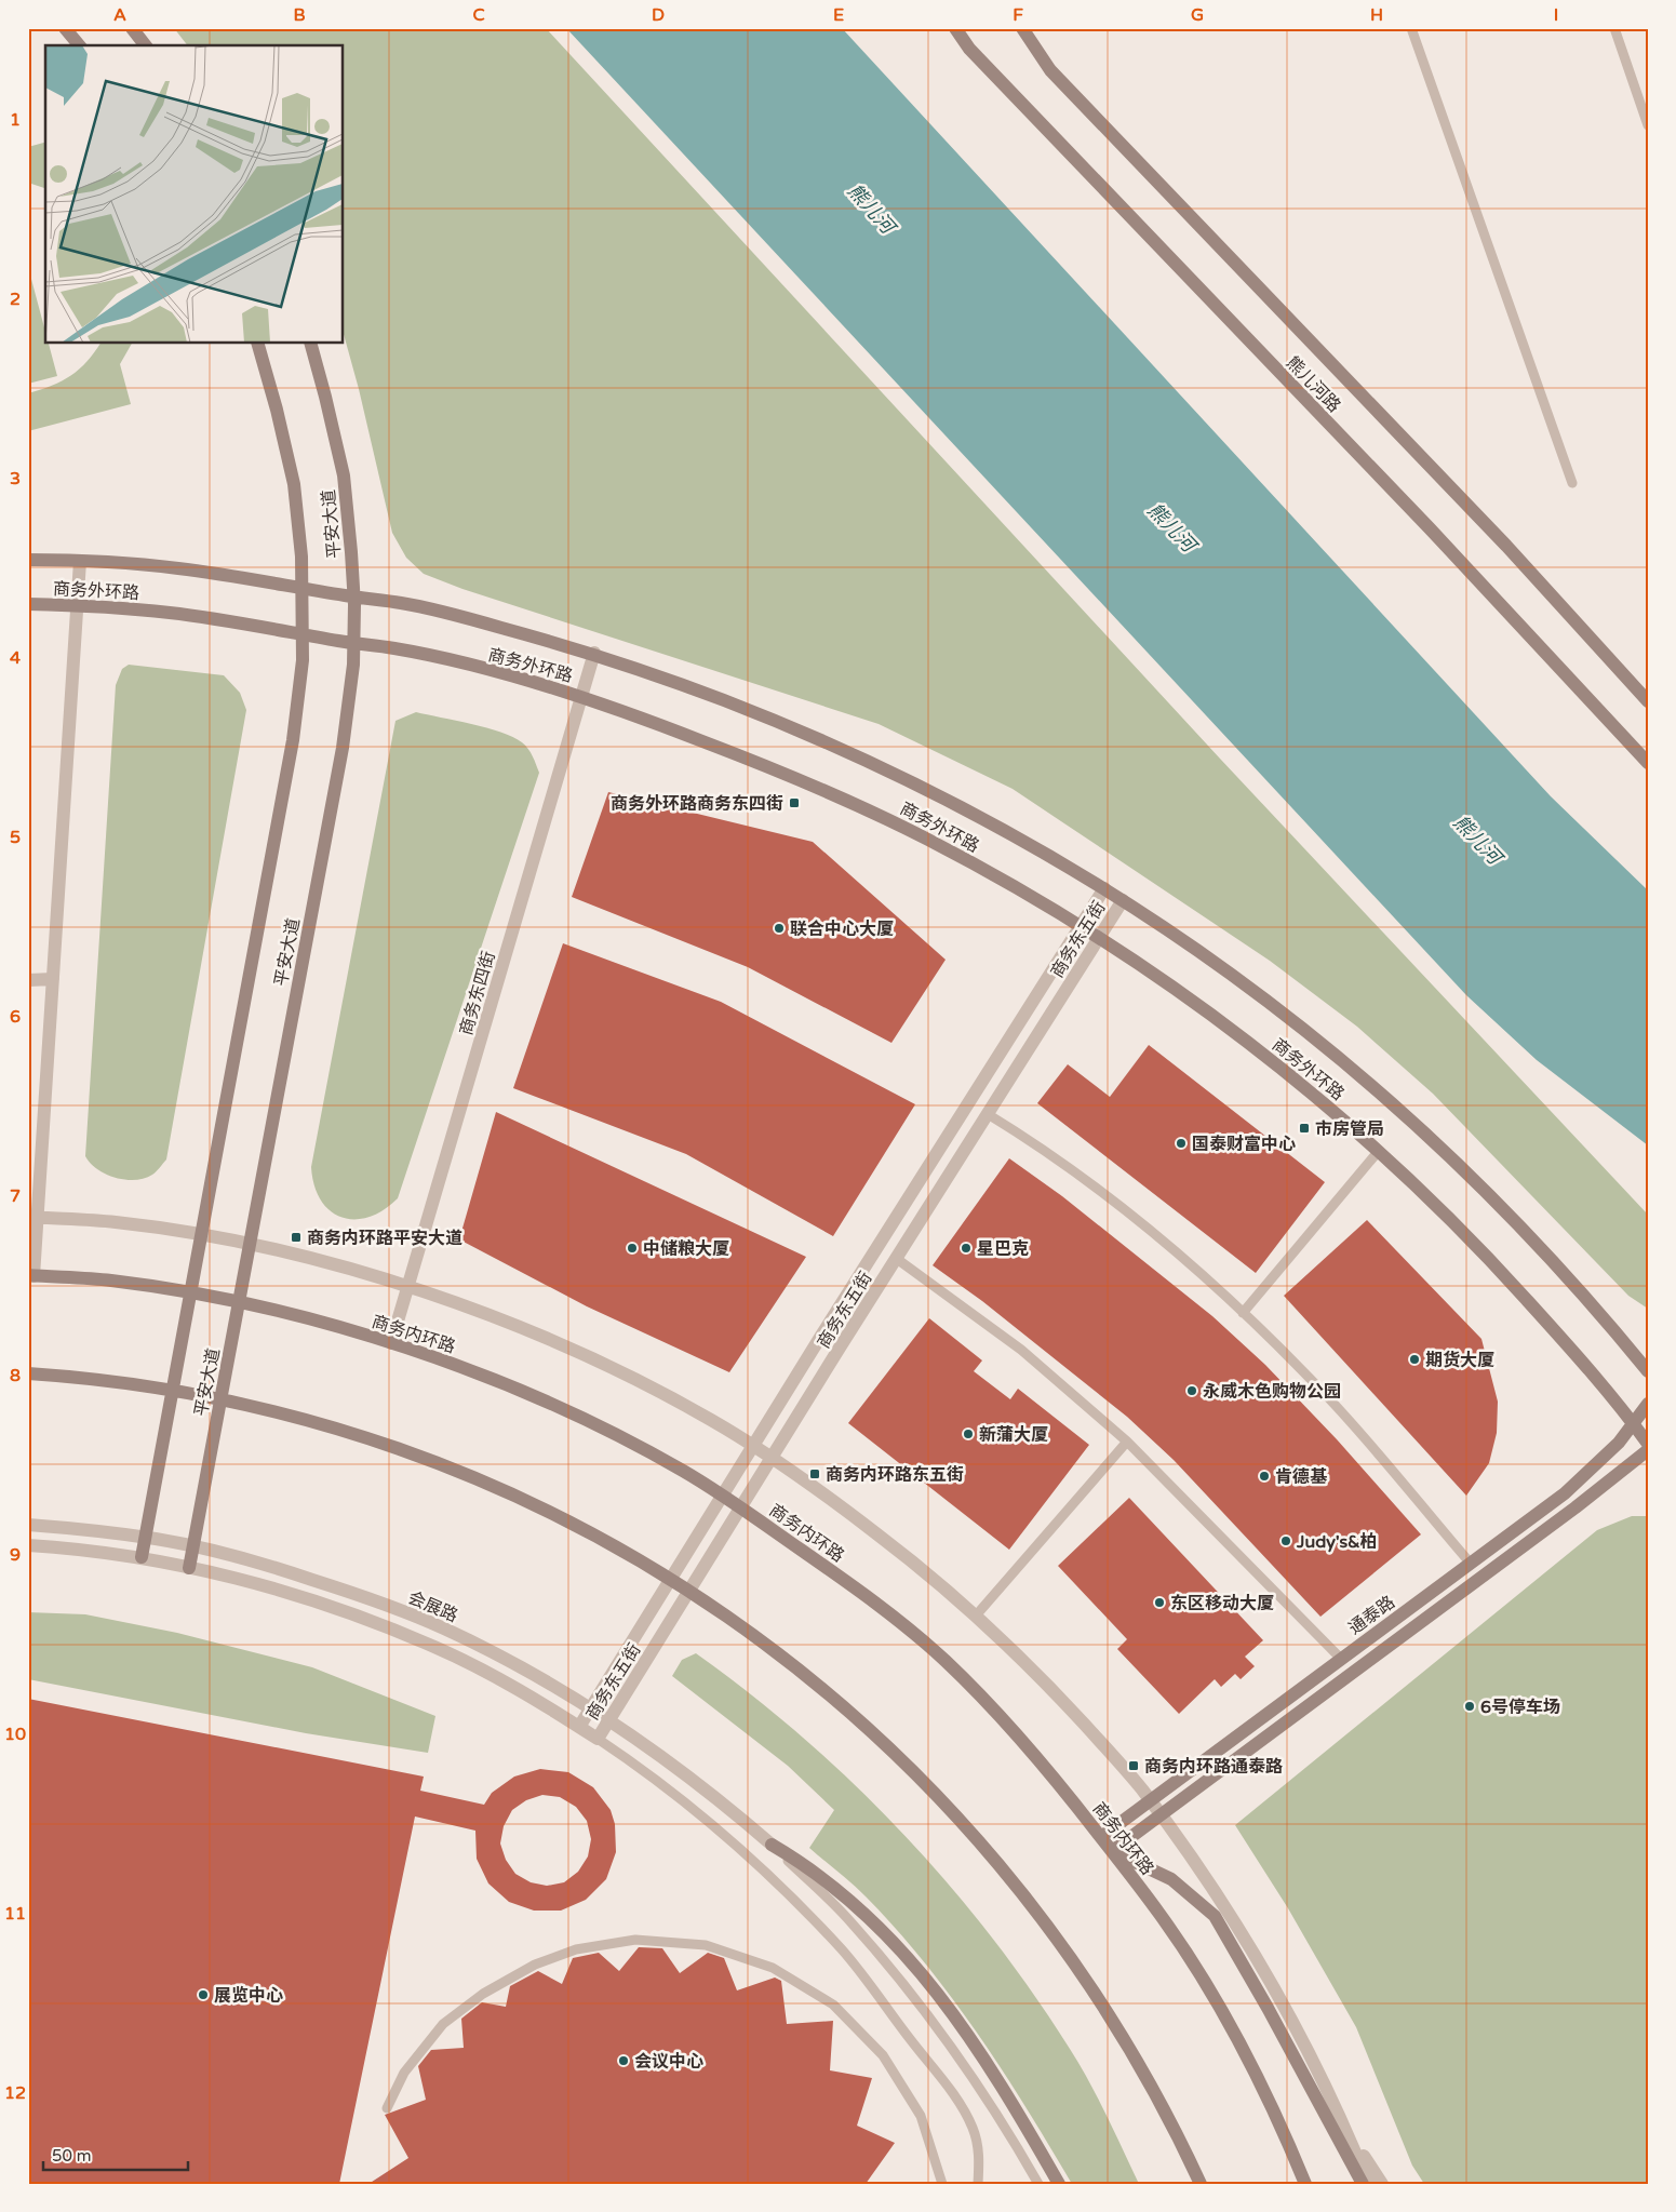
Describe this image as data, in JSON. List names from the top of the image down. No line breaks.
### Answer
{"streets":{"street":["熊儿河路","平安大道","商务外环路","商务东五街","商务东四街","商务内环路","会展路","通泰路"]},"crossings":[["平安大道","商务外环路"],["平安大道","商务内环路"],["平安大道","会展路"],["商务外环路","商务东五街"],["商务外环路","商务东四街"],["商务外环路","通泰路"],["商务东五街","商务内环路"],["商务东五街","会展路"],["商务东四街","商务内环路"],["商务内环路","通泰路"]],"water":["熊儿河"],"places":{"transit":["商务外环路商务东四街","市房管局","商务内环路平安大道","商务内环路东五街","商务内环路通泰路"],"other":["联合中心大厦","国泰财富中心","中储粮大厦","星巴克","期货大厦","永威木色购物公园","新蒲大厦","肯德基","Judy's&柏","东区移动大厦","6号停车场","展览中心","会议中心"]},"scale_bar":"50 m","grid":{"columns":["A","B","C","D","E","F","G","H","I"],"rows":["1","2","3","4","5","6","7","8","9","10","11","12"]}}
